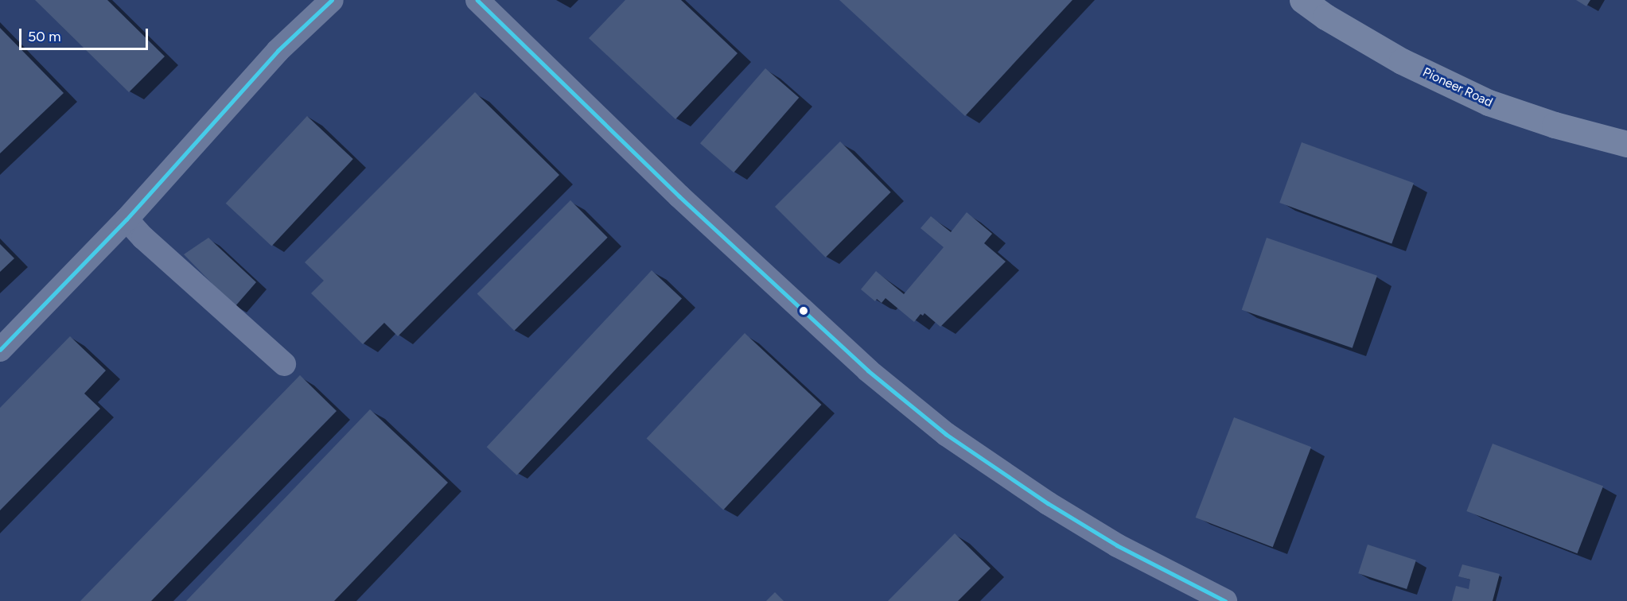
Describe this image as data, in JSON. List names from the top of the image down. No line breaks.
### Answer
{"streets":{"main road":["Pioneer Road"]},"scale_bar":"50 m"}
